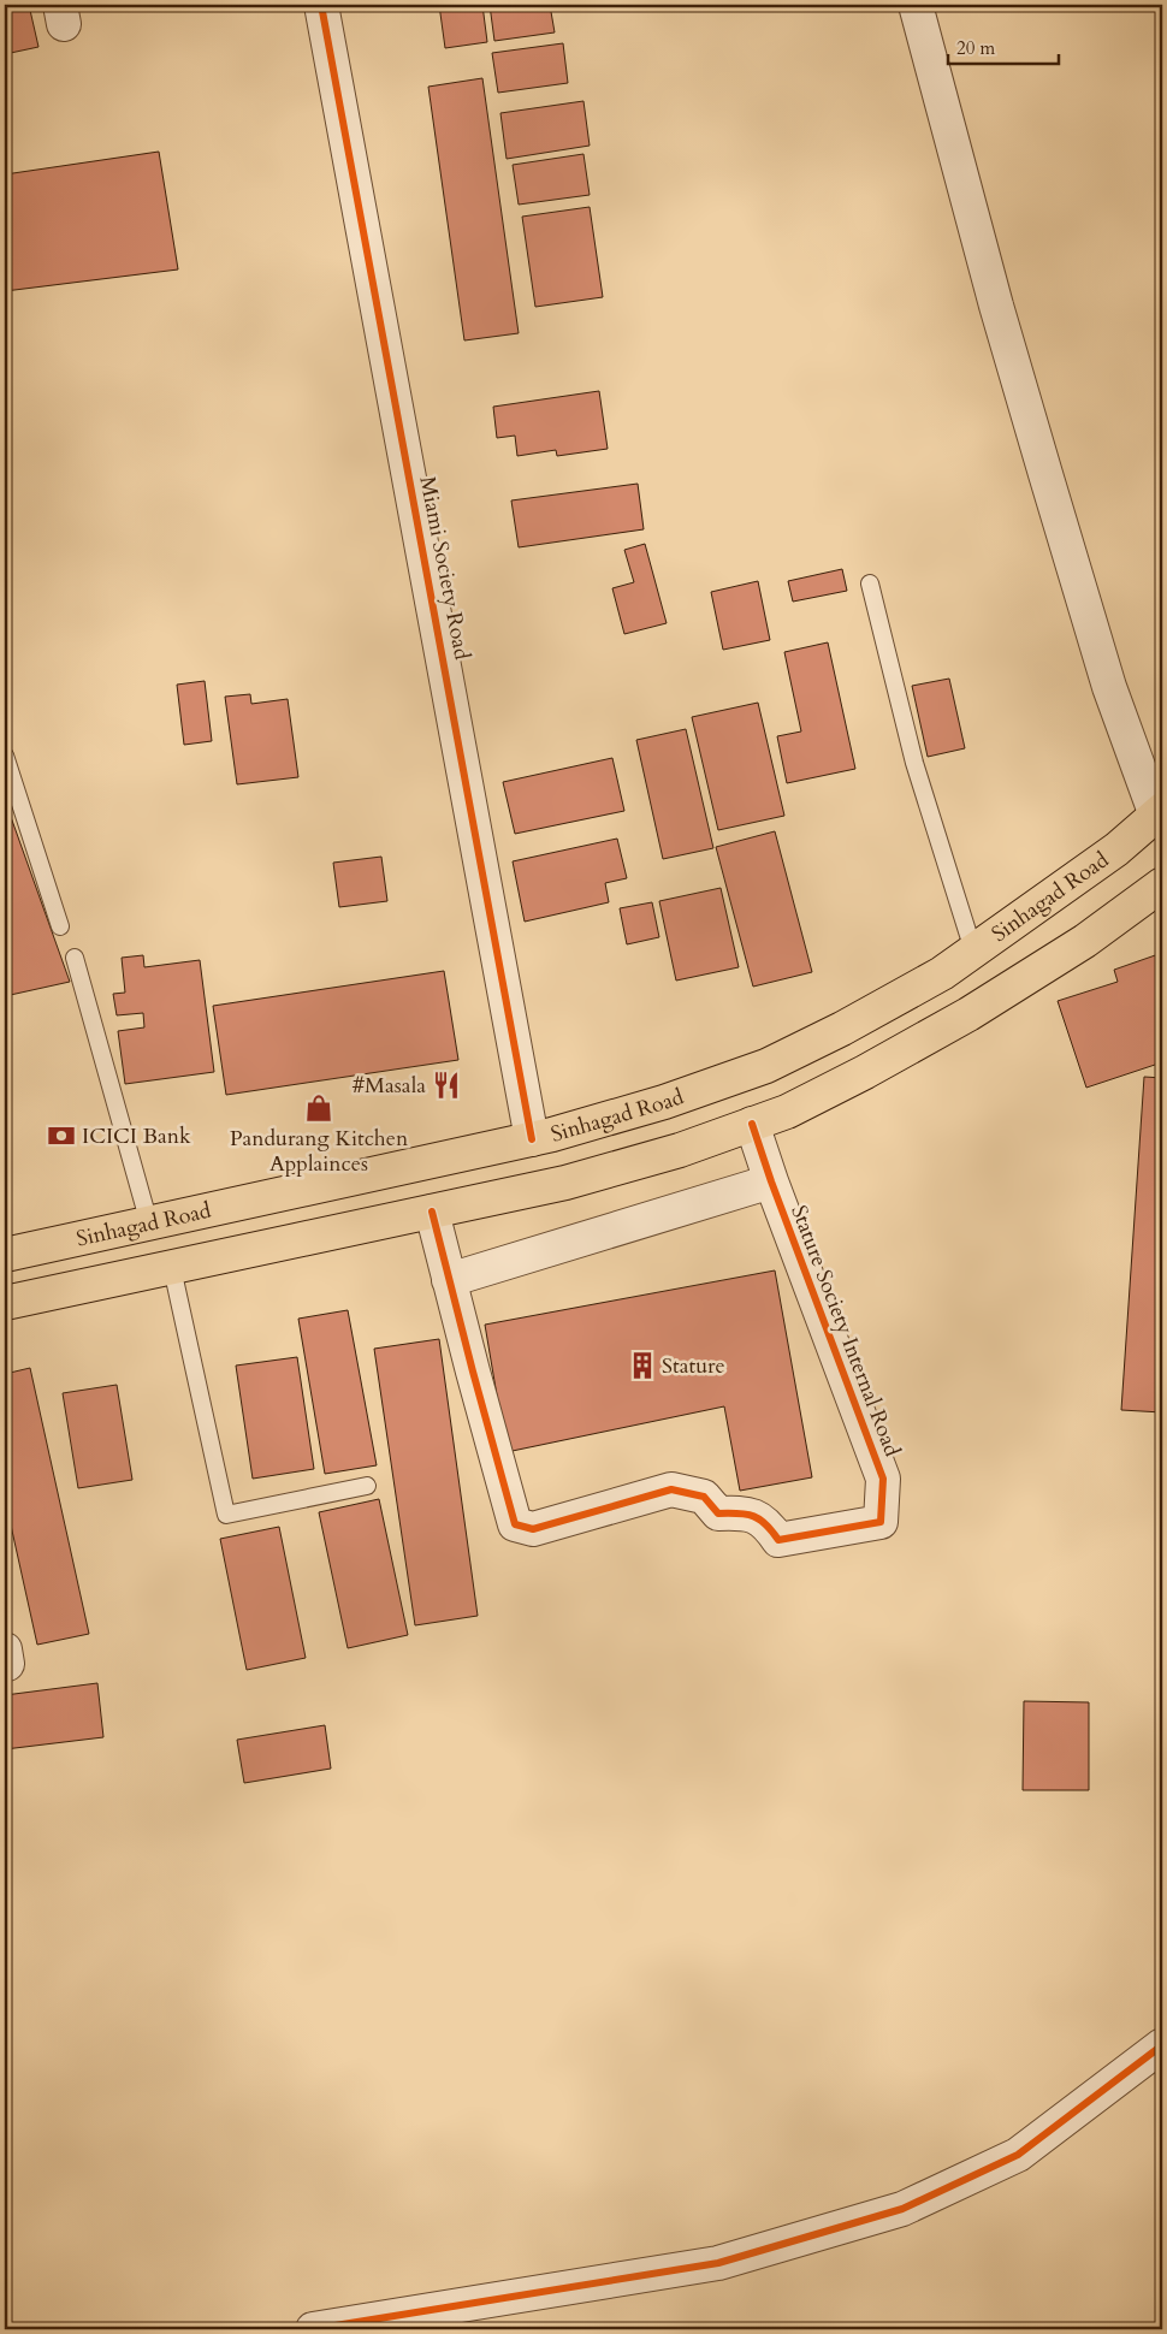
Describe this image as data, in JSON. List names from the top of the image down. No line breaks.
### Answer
{"streets":{"main road":["Sinhagad Road"],"street":["Miami Society Road","Stature Society Internal Road"]},"crossings":[["Miami Society Road","Sinhagad Road"]],"places":{"restaurant":["#Masala"],"shop":["Pandurang Kitchen Applainces"],"bank":["ICICI Bank"],"building":["Stature"]},"scale_bar":"20 m"}
